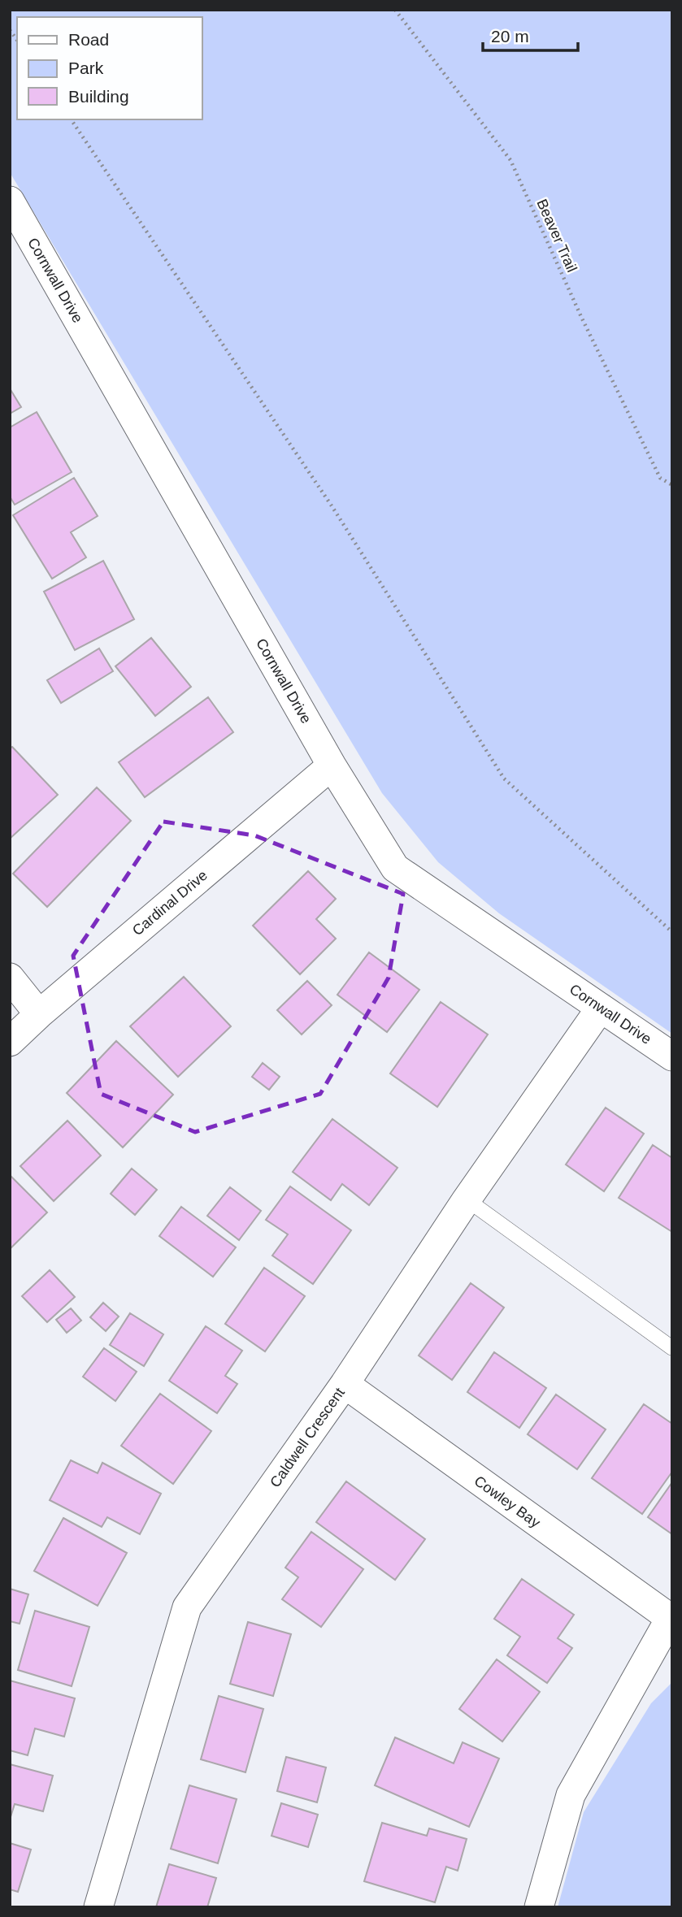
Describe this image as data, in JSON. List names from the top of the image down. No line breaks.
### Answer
{"streets":{"street":["Cornwall Drive","Cardinal Drive","Caldwell Crescent","Cowley Bay"],"path":["Beaver Trail"]},"crossings":[["Cornwall Drive","Cardinal Drive"],["Cornwall Drive","Caldwell Crescent"],["Caldwell Crescent","Cowley Bay"]],"legend":["Road","Park","Building"],"scale_bar":"20 m"}
